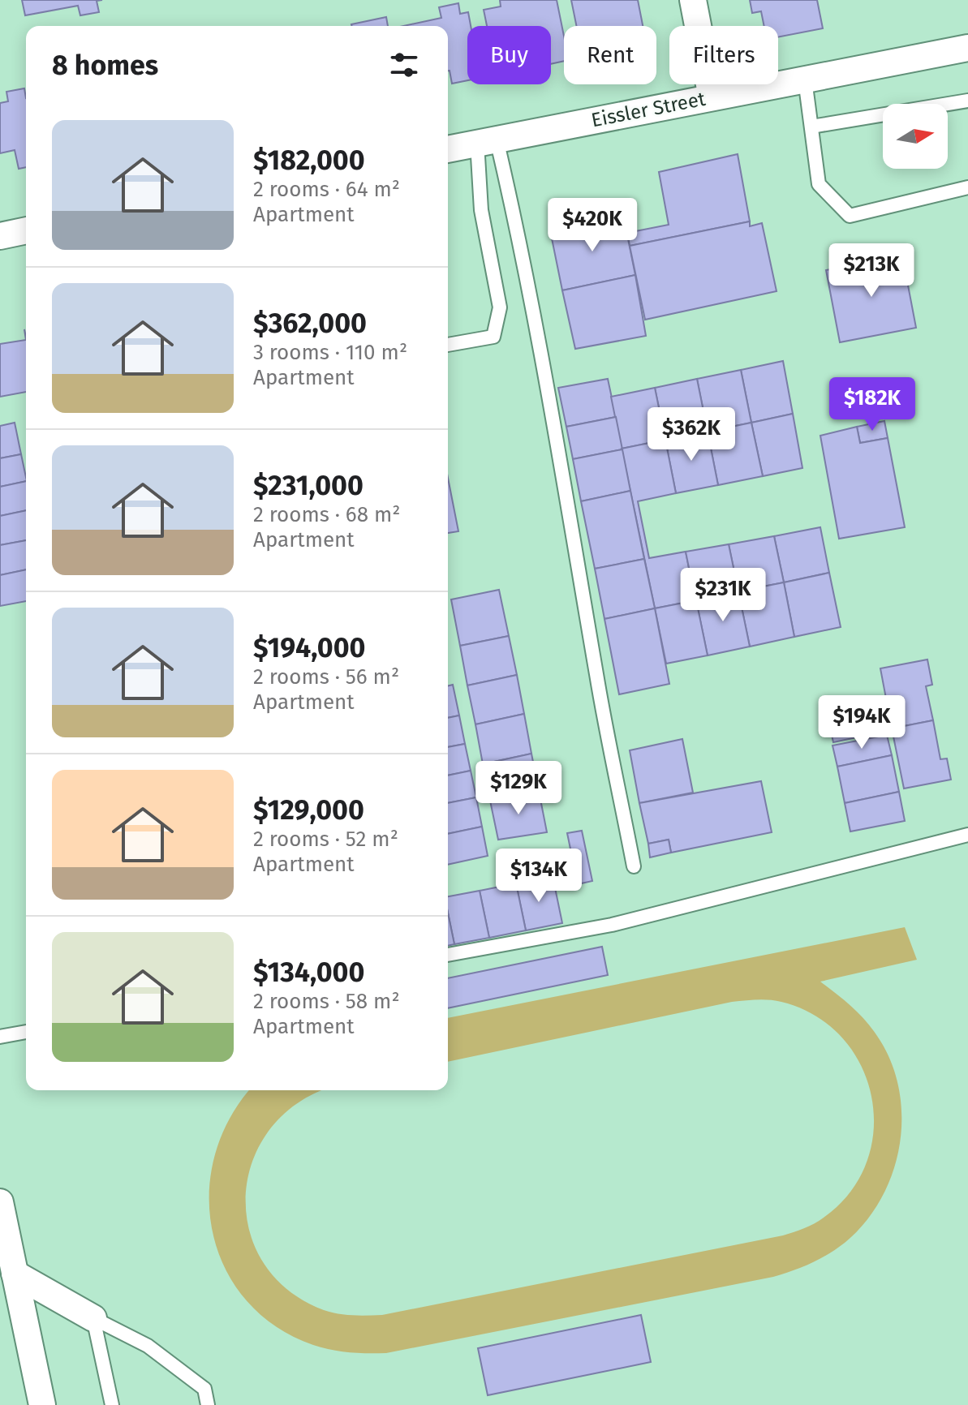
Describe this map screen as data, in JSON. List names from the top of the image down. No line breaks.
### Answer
{"streets":{"street":["Eissler Street"]},"north":"right","page":{"chip":["Buy","Rent","Filters"],"heading":"8 homes","list":[{"name":"$182,000","note":"2 rooms · 64 m² · Apartment"},{"name":"$362,000","note":"3 rooms · 110 m² · Apartment"},{"name":"$231,000","note":"2 rooms · 68 m² · Apartment"},{"name":"$194,000","note":"2 rooms · 56 m² · Apartment"},{"name":"$129,000","note":"2 rooms · 52 m² · Apartment"},{"name":"$134,000","note":"2 rooms · 58 m² · Apartment"}],"price":["$420K","$213K","$182K","$362K","$231K","$194K","$129K","$134K"]}}
